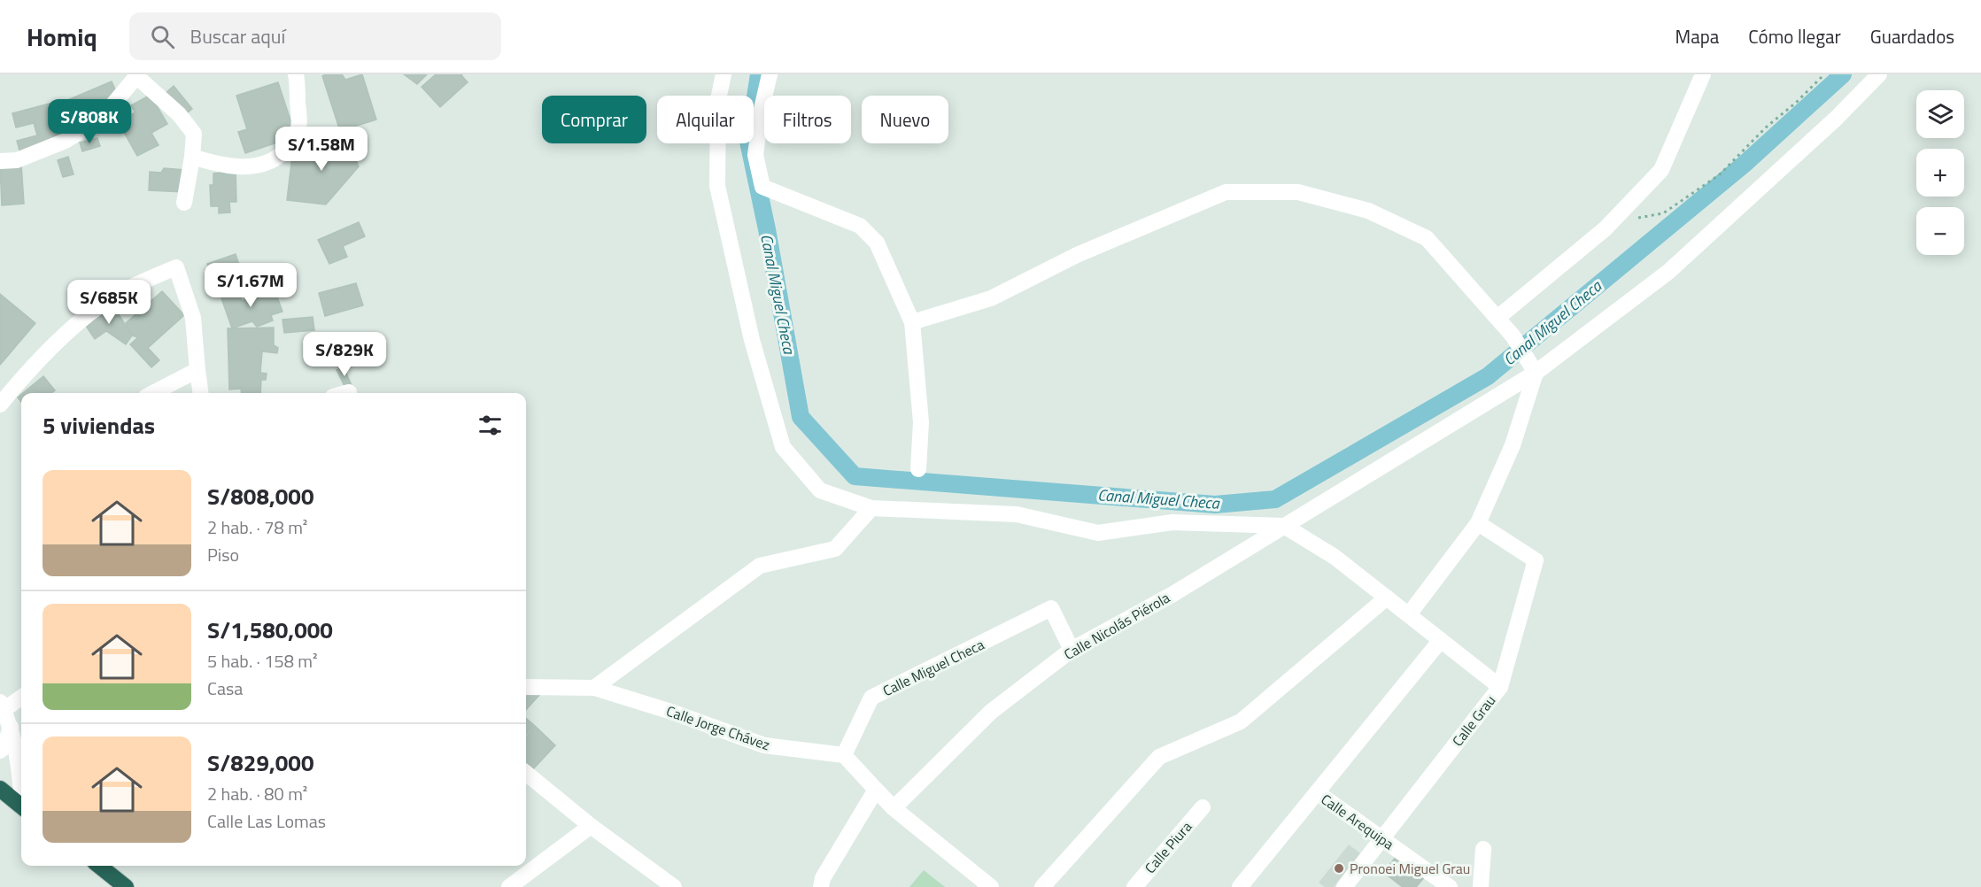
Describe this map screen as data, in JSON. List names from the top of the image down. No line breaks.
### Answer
{"streets":{"street":["Calle Nicolás Piérola","Calle Miguel Checa","Calle Grau","Calle Jorge Chávez","Calle Arequipa","Calle Piura"]},"crossings":[["Calle Nicolás Piérola","Calle Miguel Checa"],["Calle Miguel Checa","Calle Jorge Chávez"],["Calle Grau","Calle Arequipa"]],"water":["Canal Miguel Checa"],"places":["Pronoei Miguel Grau"],"page":{"header":"Homiq","search":"Buscar aquí","nav":["Mapa","Cómo llegar","Guardados"],"map_buttons":["+","−"],"chip":["Comprar","Alquilar","Filtros","Nuevo"],"price":["S/808K","S/1.58M","S/1.67M","S/685K","S/829K"],"heading":"5 viviendas","list":[{"name":"S/808,000","note":"2 hab. · 78 m² · Piso"},{"name":"S/1,580,000","note":"5 hab. · 158 m² · Casa"},{"name":"S/829,000","note":"2 hab. · 80 m² · Calle Las Lomas"}]}}
